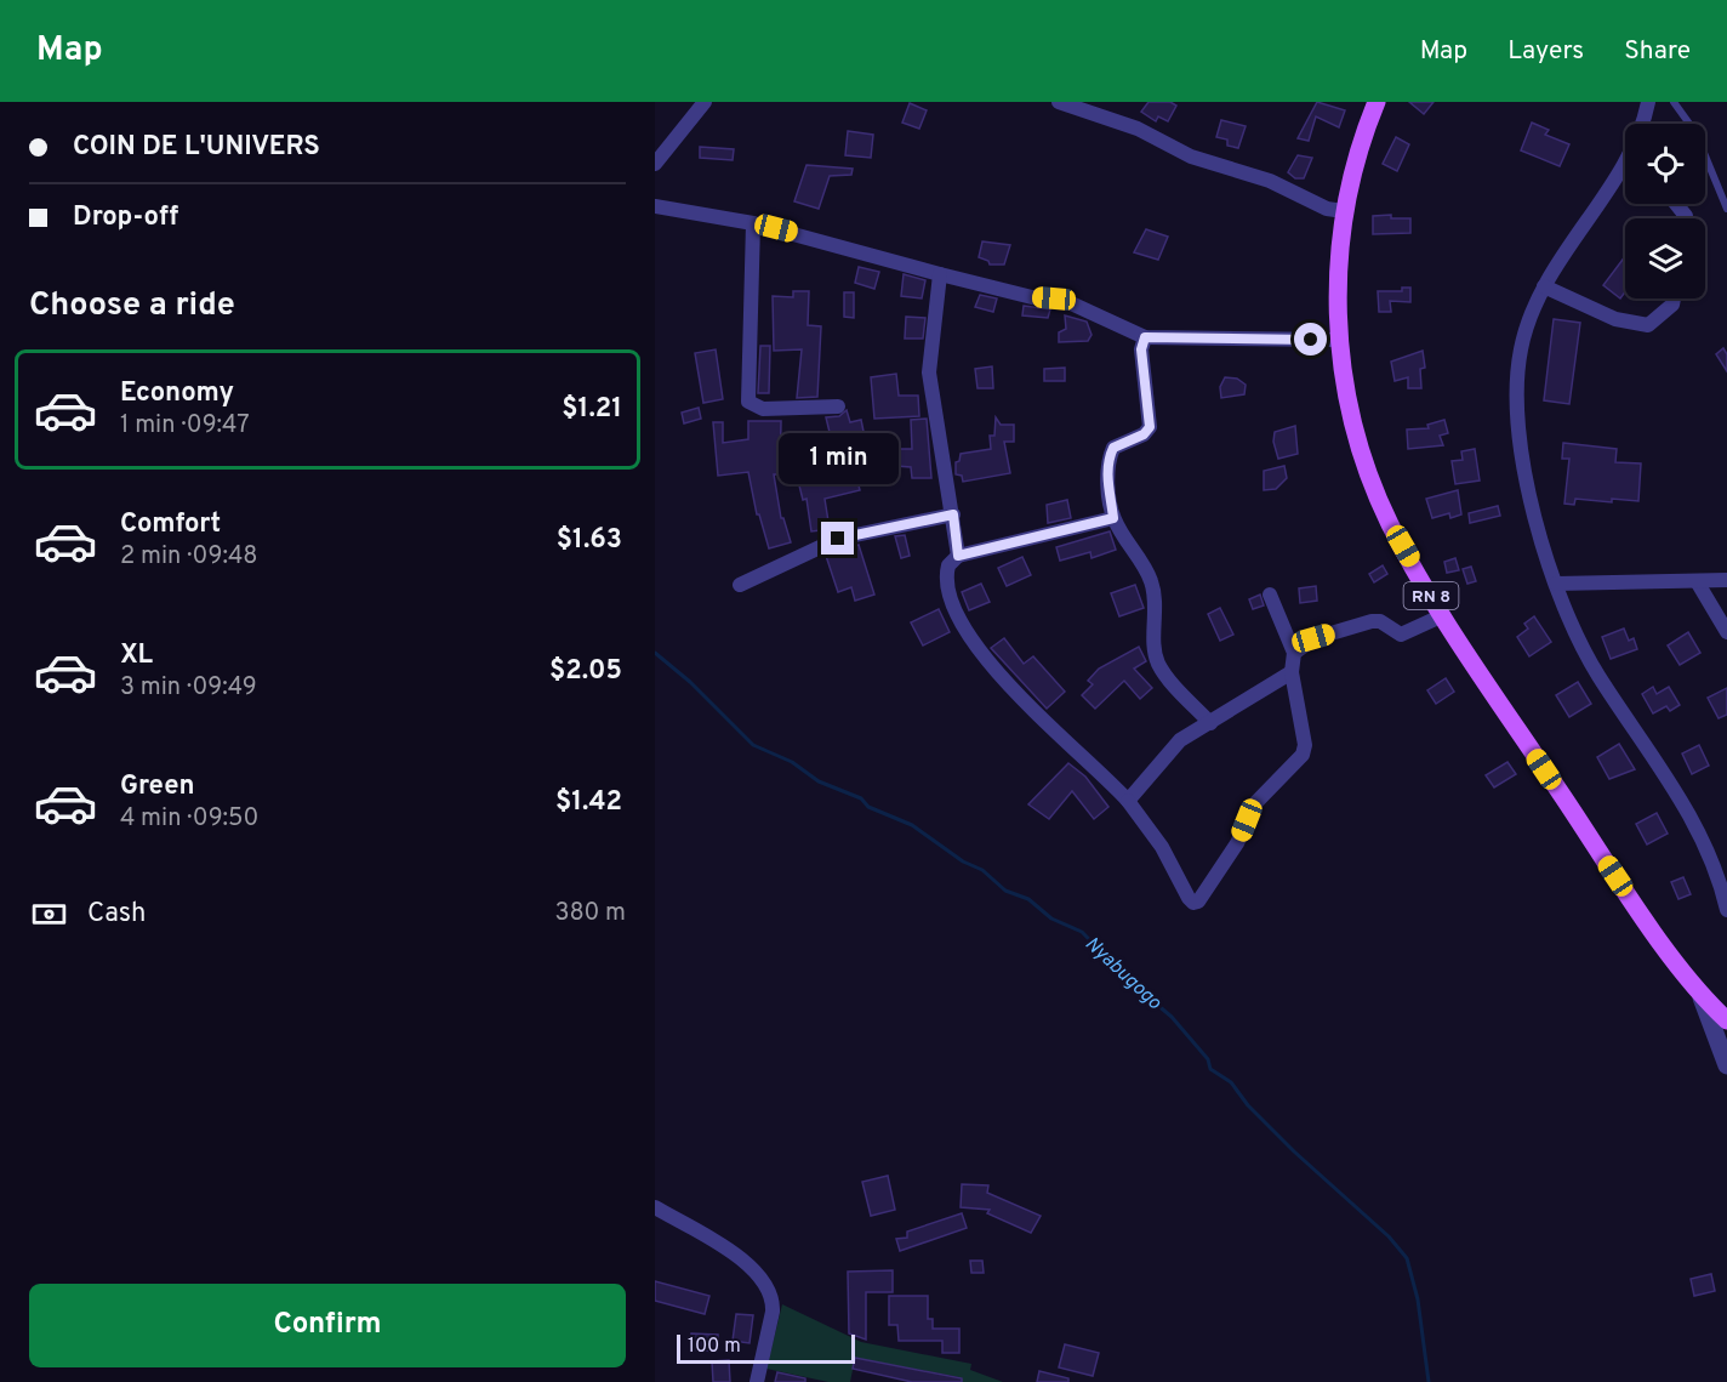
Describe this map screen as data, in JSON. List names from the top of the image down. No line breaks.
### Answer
{"streets":{"main road":["RN 8"]},"water":["Nyabugogo"],"scale_bar":"100 m","page":{"header":"Map","nav":["Map","Layers","Share"],"banner":["COIN DE L'UNIVERS","Drop-off"],"heading":"Choose a ride","list":[{"name":"Economy","note":"1 min · 09:47","value":"$1.21"},{"name":"Comfort","note":"2 min · 09:48","value":"$1.63"},{"name":"XL","note":"3 min · 09:49","value":"$2.05"},{"name":"Green","note":"4 min · 09:50","value":"$1.42"}],"bubble":"1 min","pay":["Cash","380 m"],"buttons":"Confirm","scale":"100 m"}}
